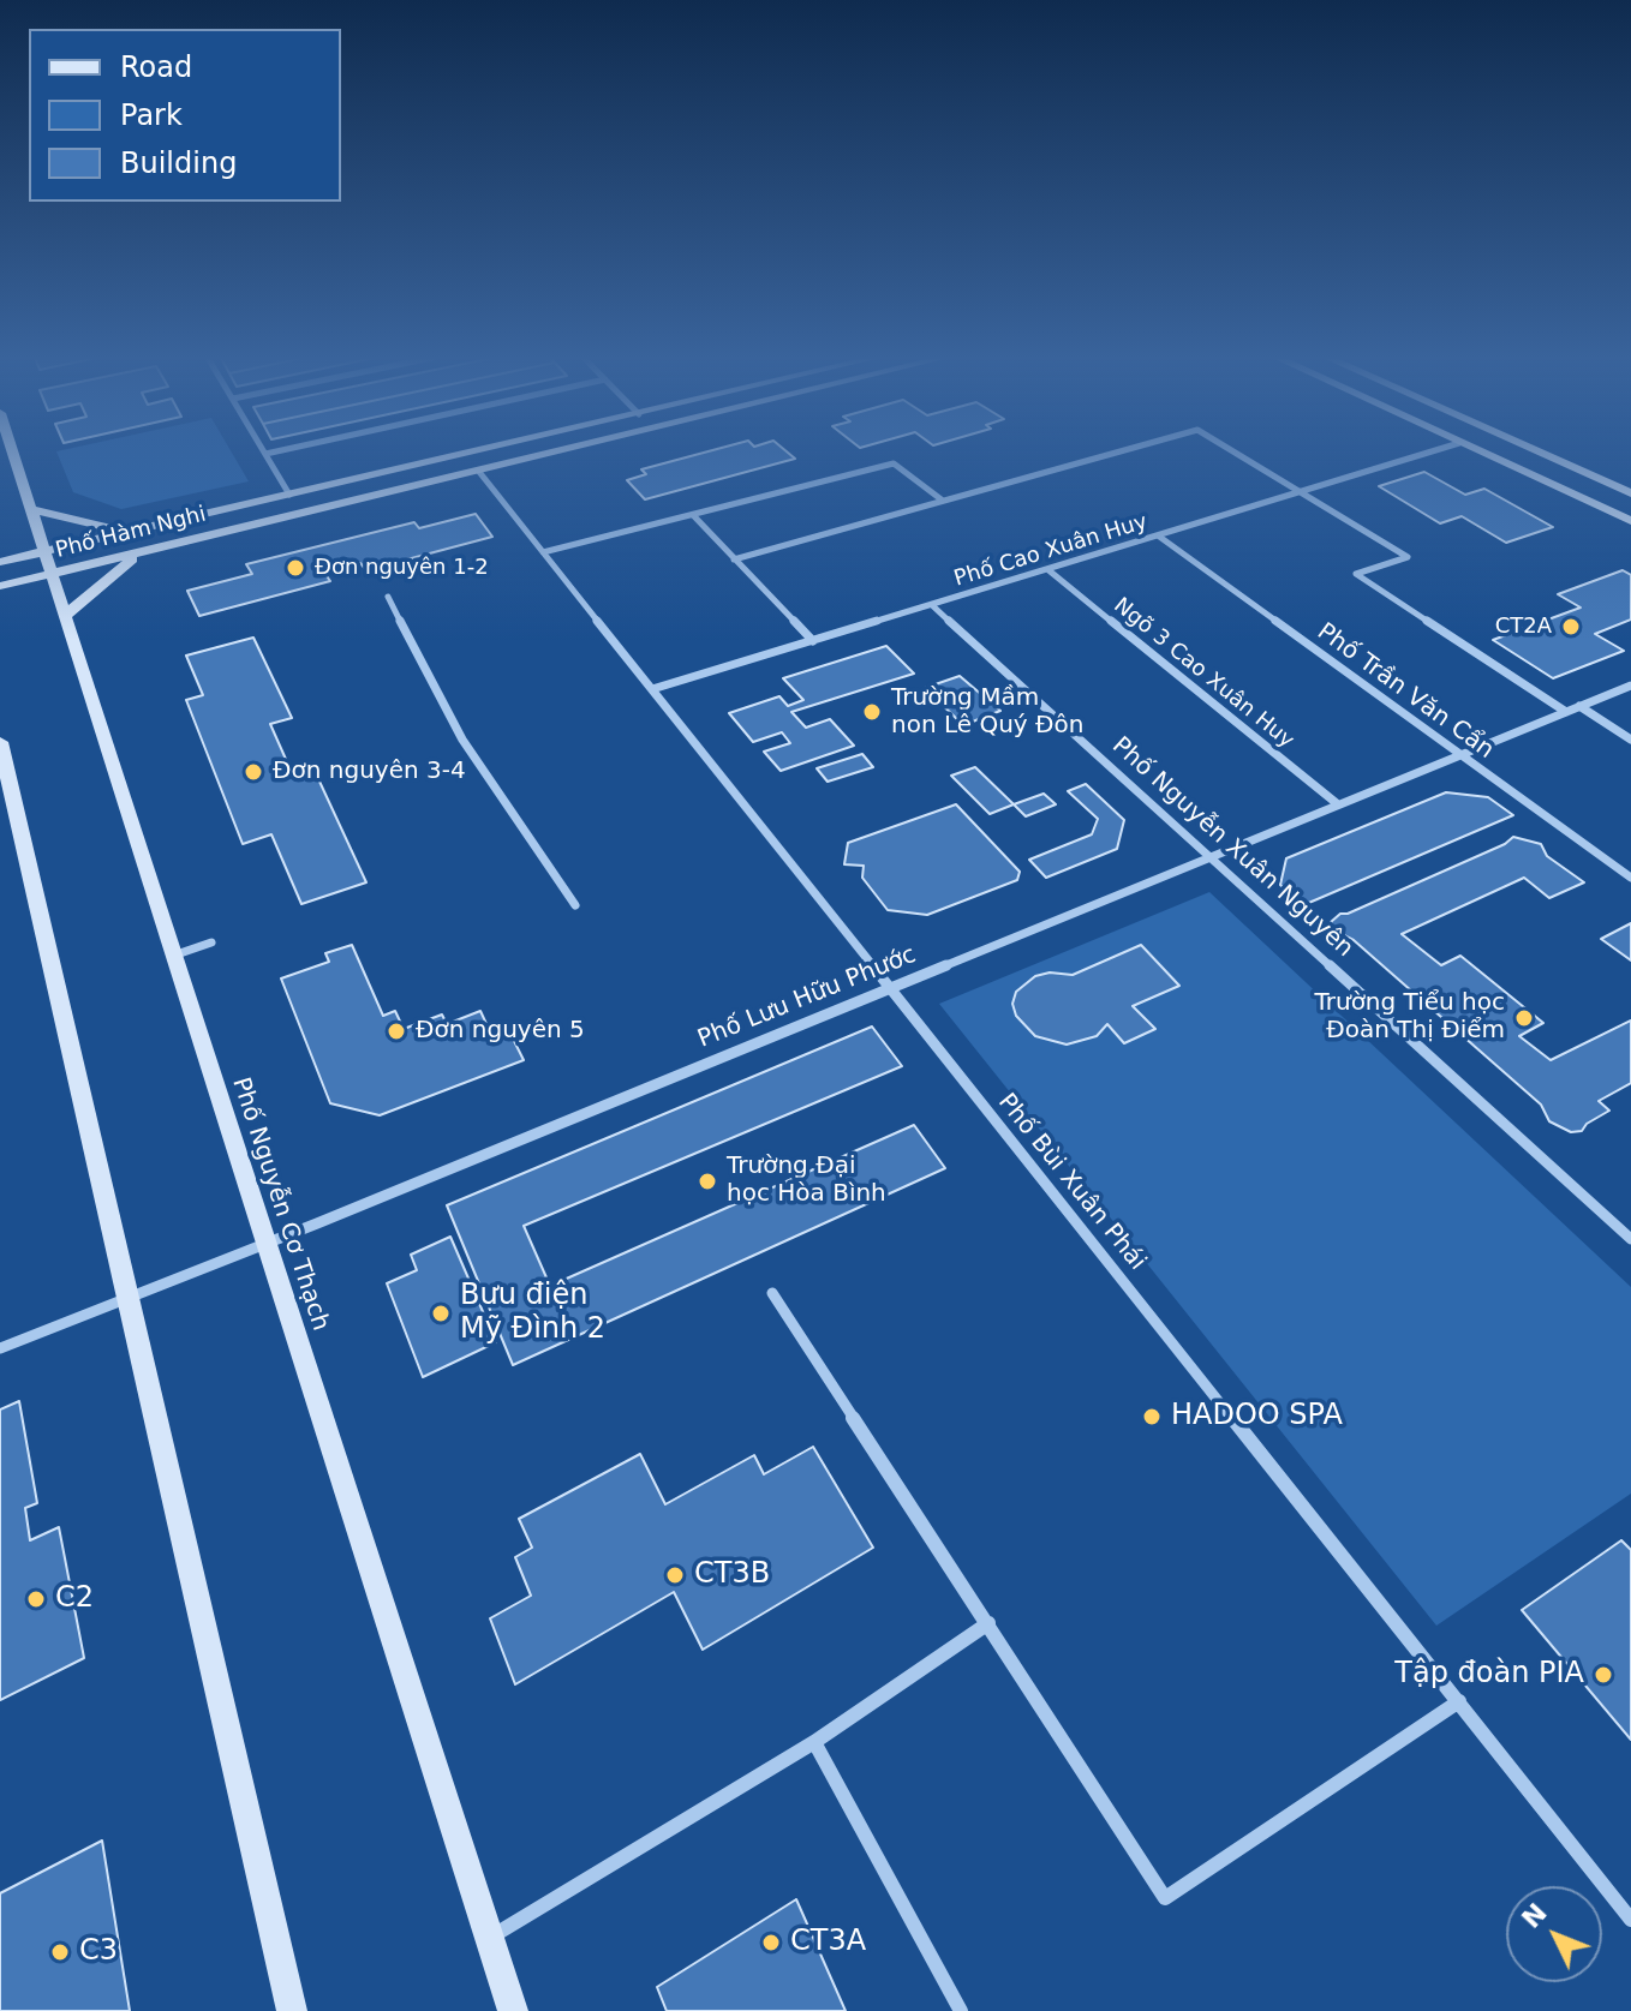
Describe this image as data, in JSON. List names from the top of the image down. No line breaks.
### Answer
{"streets":{"main road":["Phố Hàm Nghi","Phố Nguyễn Cơ Thạch"],"street":["Phố Cao Xuân Huy","Ngõ 3 Cao Xuân Huy","Phố Trần Văn Cẩn","Phố Nguyễn Xuân Nguyên","Phố Lưu Hữu Phước","Phố Bùi Xuân Phái"]},"crossings":[["Phố Hàm Nghi","Phố Bùi Xuân Phái"],["Phố Hàm Nghi","Phố Nguyễn Cơ Thạch"],["Phố Cao Xuân Huy","Ngõ 3 Cao Xuân Huy"],["Phố Cao Xuân Huy","Phố Trần Văn Cẩn"],["Phố Cao Xuân Huy","Phố Nguyễn Xuân Nguyên"],["Phố Cao Xuân Huy","Phố Bùi Xuân Phái"],["Ngõ 3 Cao Xuân Huy","Phố Lưu Hữu Phước"],["Phố Trần Văn Cẩn","Phố Lưu Hữu Phước"],["Phố Nguyễn Xuân Nguyên","Phố Lưu Hữu Phước"],["Phố Lưu Hữu Phước","Phố Bùi Xuân Phái"],["Phố Lưu Hữu Phước","Phố Nguyễn Cơ Thạch"]],"places":["Đơn nguyên 1-2","CT2A","Trường Mầm non Lê Quý Đôn","Đơn nguyên 3-4","Trường Tiểu học Đoàn Thị Điểm","Đơn nguyên 5","Trường Đại học Hòa Bình","Bưu điện Mỹ Đình 2","HADOO SPA","CT3B","C2","Tập đoàn PIA","CT3A","C3"],"legend":["Road","Park","Building"],"north":"top left"}
